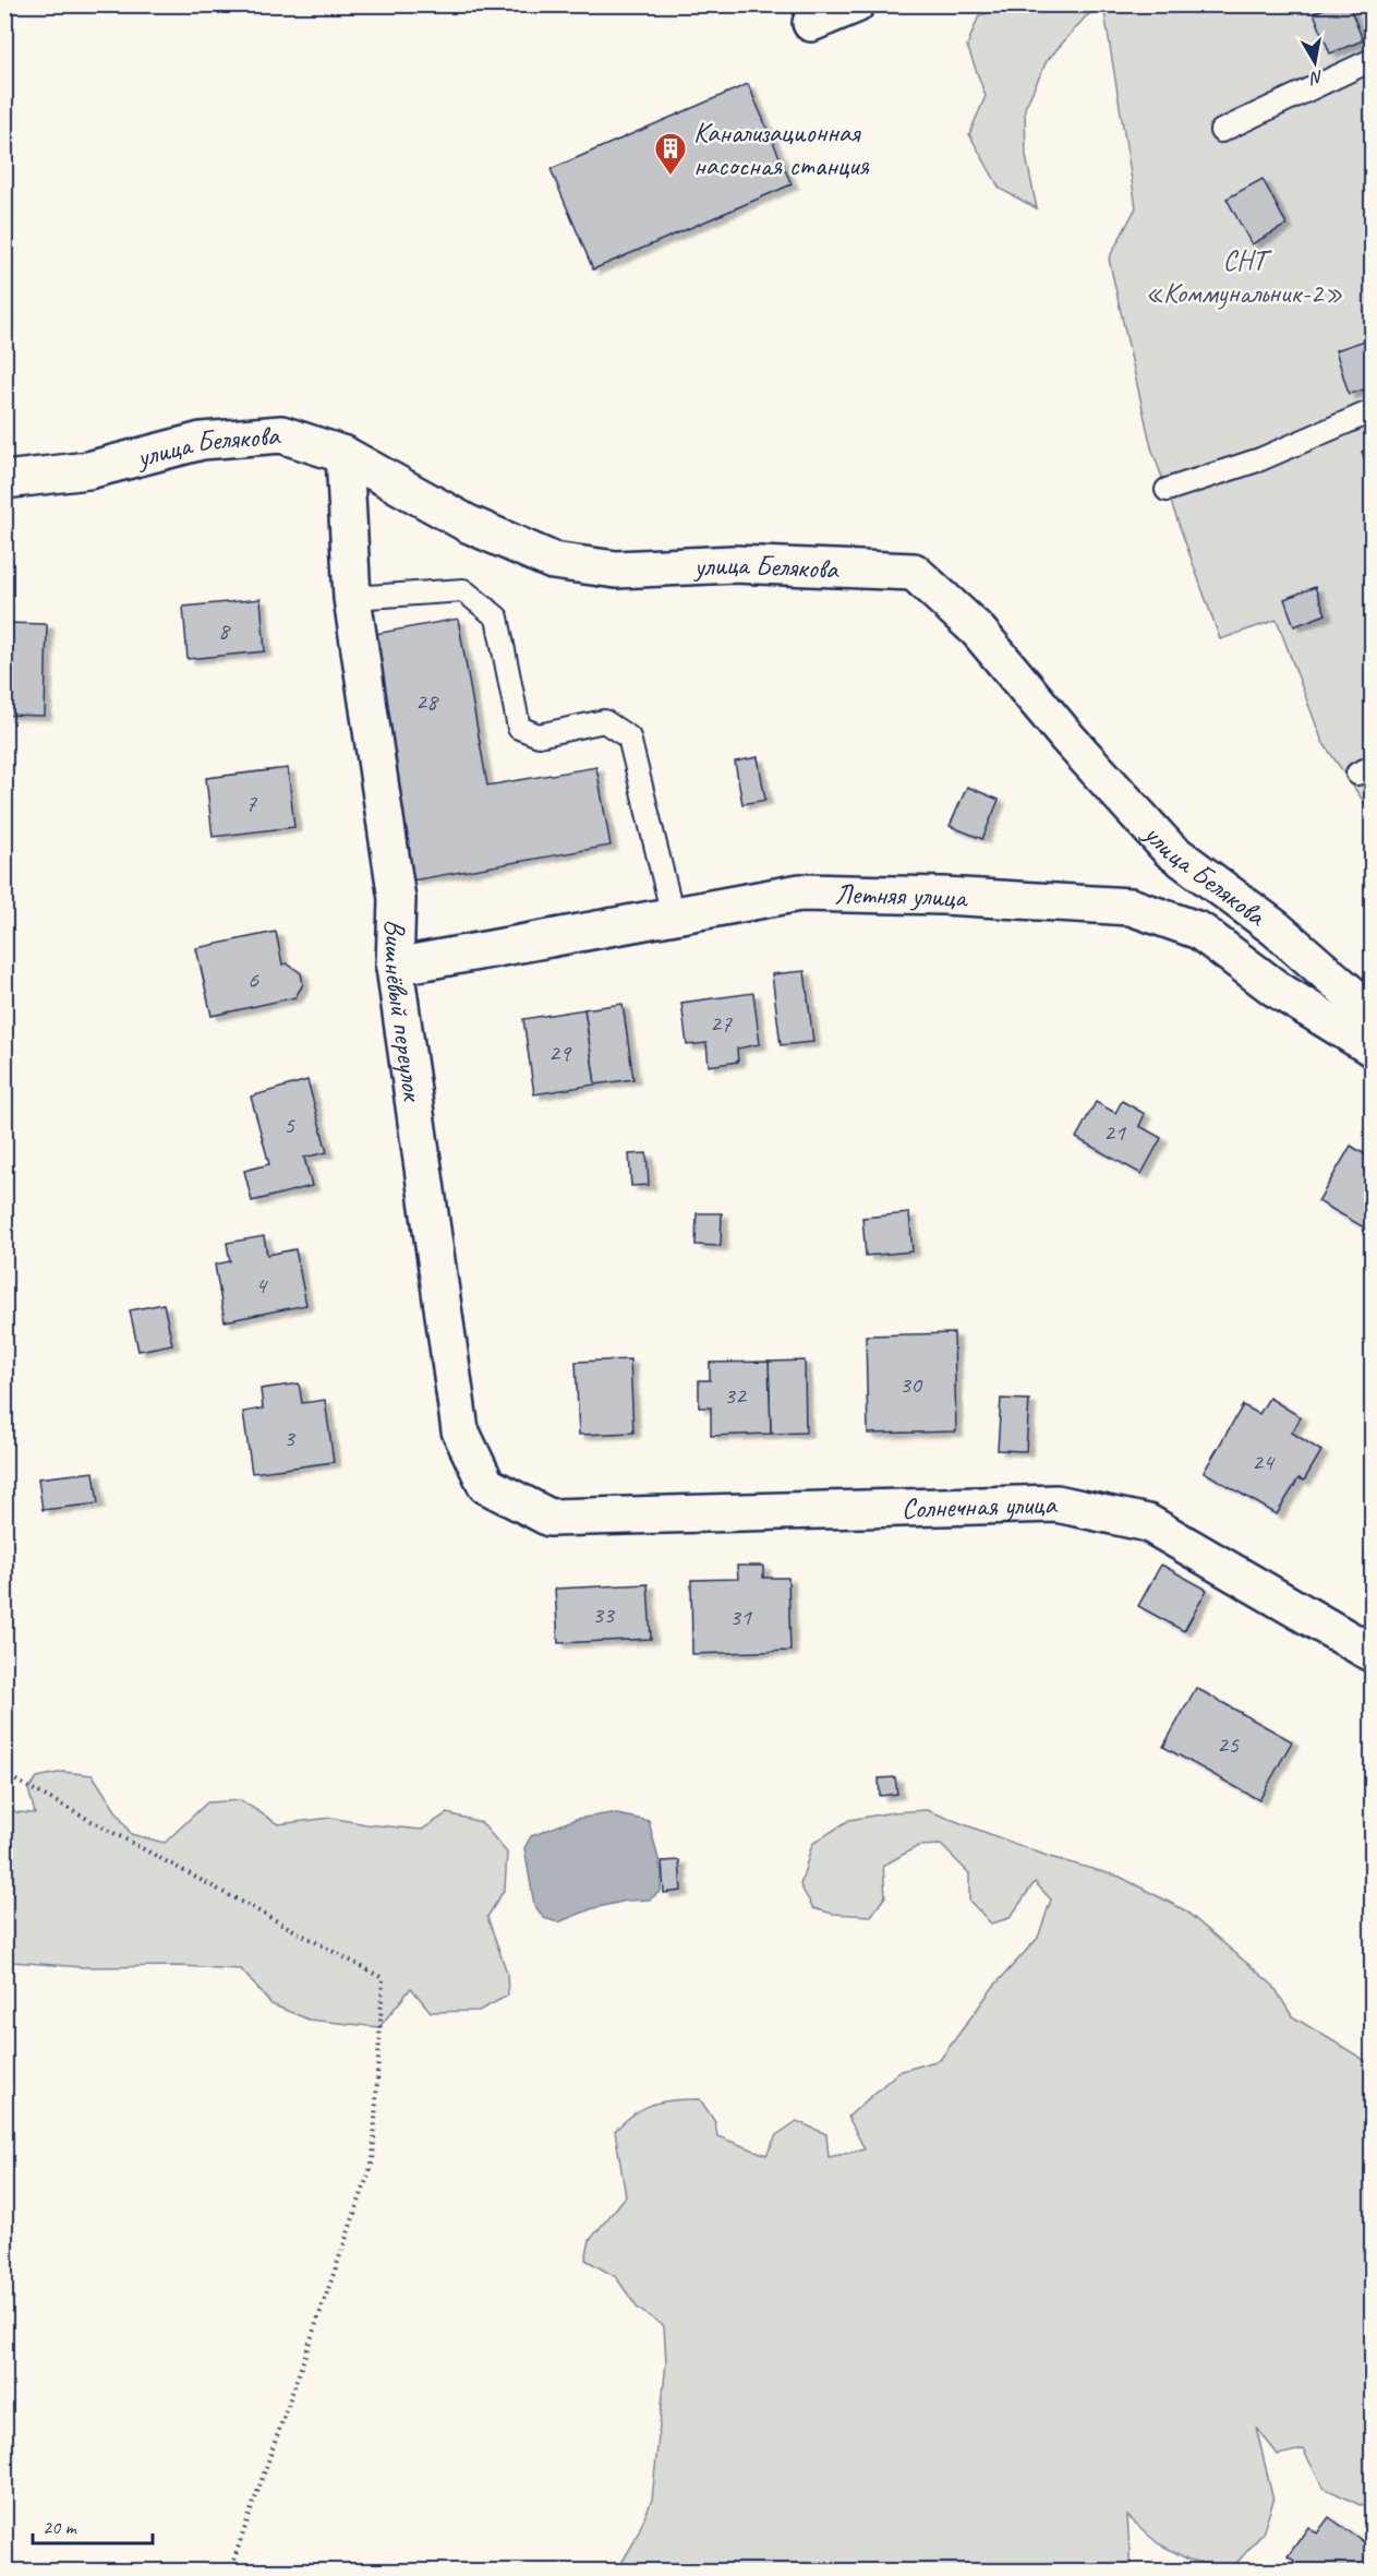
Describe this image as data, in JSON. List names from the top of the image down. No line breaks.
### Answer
{"streets":{"street":["улица Белякова","Летняя улица","Вишнёвый переулок","Солнечная улица"]},"crossings":[["улица Белякова","Вишнёвый переулок"],["Летняя улица","Вишнёвый переулок"],["Вишнёвый переулок","Солнечная улица"]],"parks":["СНТ «Коммунальник-2»"],"places":{"building":["Канализационная насосная станция"]},"house_numbers":["8","28","7","6","27","29","5","21","4","30","32","3","24","33","31","25"],"scale_bar":"20 m","north":"bottom"}
